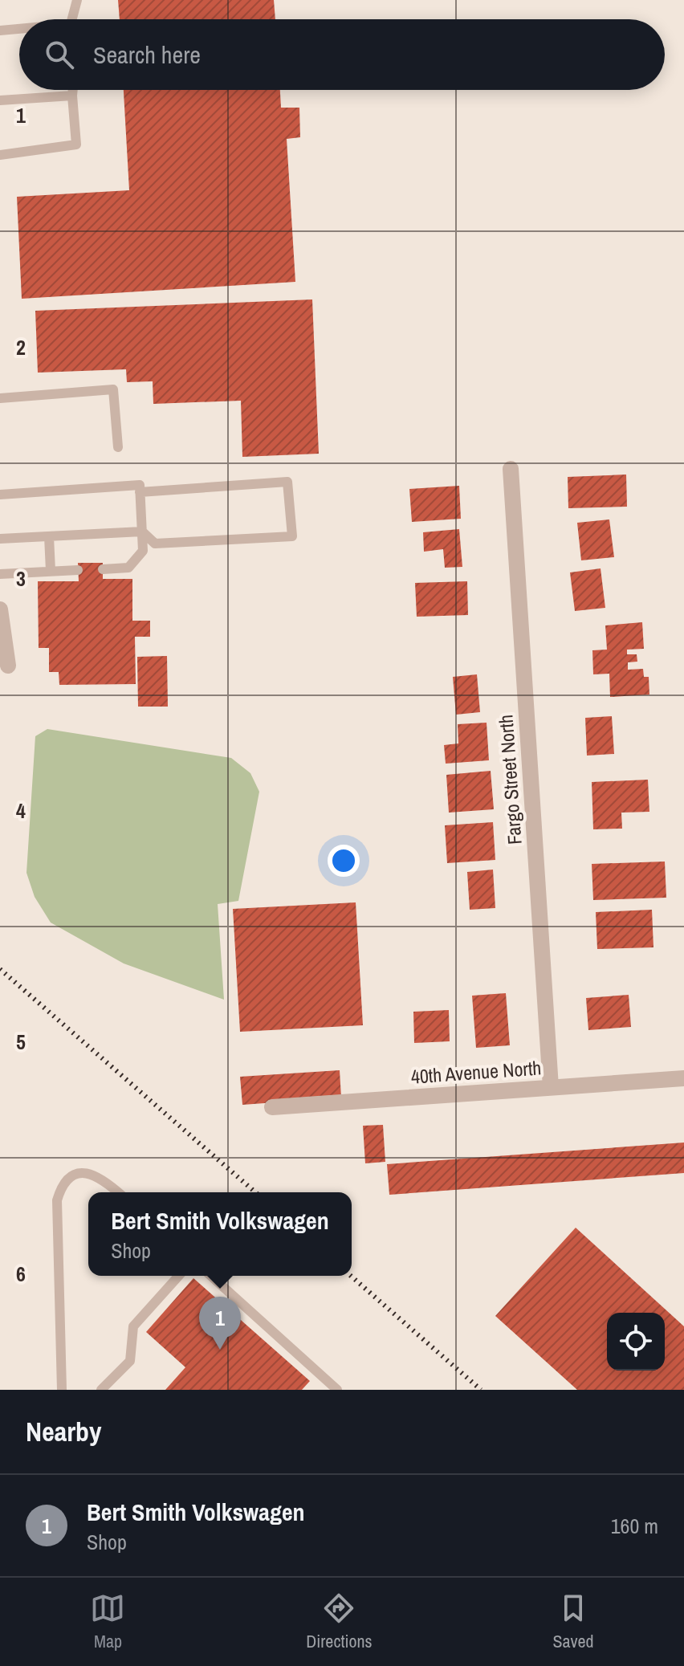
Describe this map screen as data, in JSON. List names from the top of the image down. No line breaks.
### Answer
{"streets":{"street":["Fargo Street North","40th Avenue North"]},"crossings":[["Fargo Street North","40th Avenue North"]],"page":{"search":"Search here","popup":["Bert Smith Volkswagen","Shop"],"pins":"1","heading":"Nearby","list":[{"mark":"1","name":"Bert Smith Volkswagen","note":"Shop","value":"160 m"}],"nav":["Map","Directions","Saved"]},"grid":{"rows":["1","2","3","4","5","6"]}}
